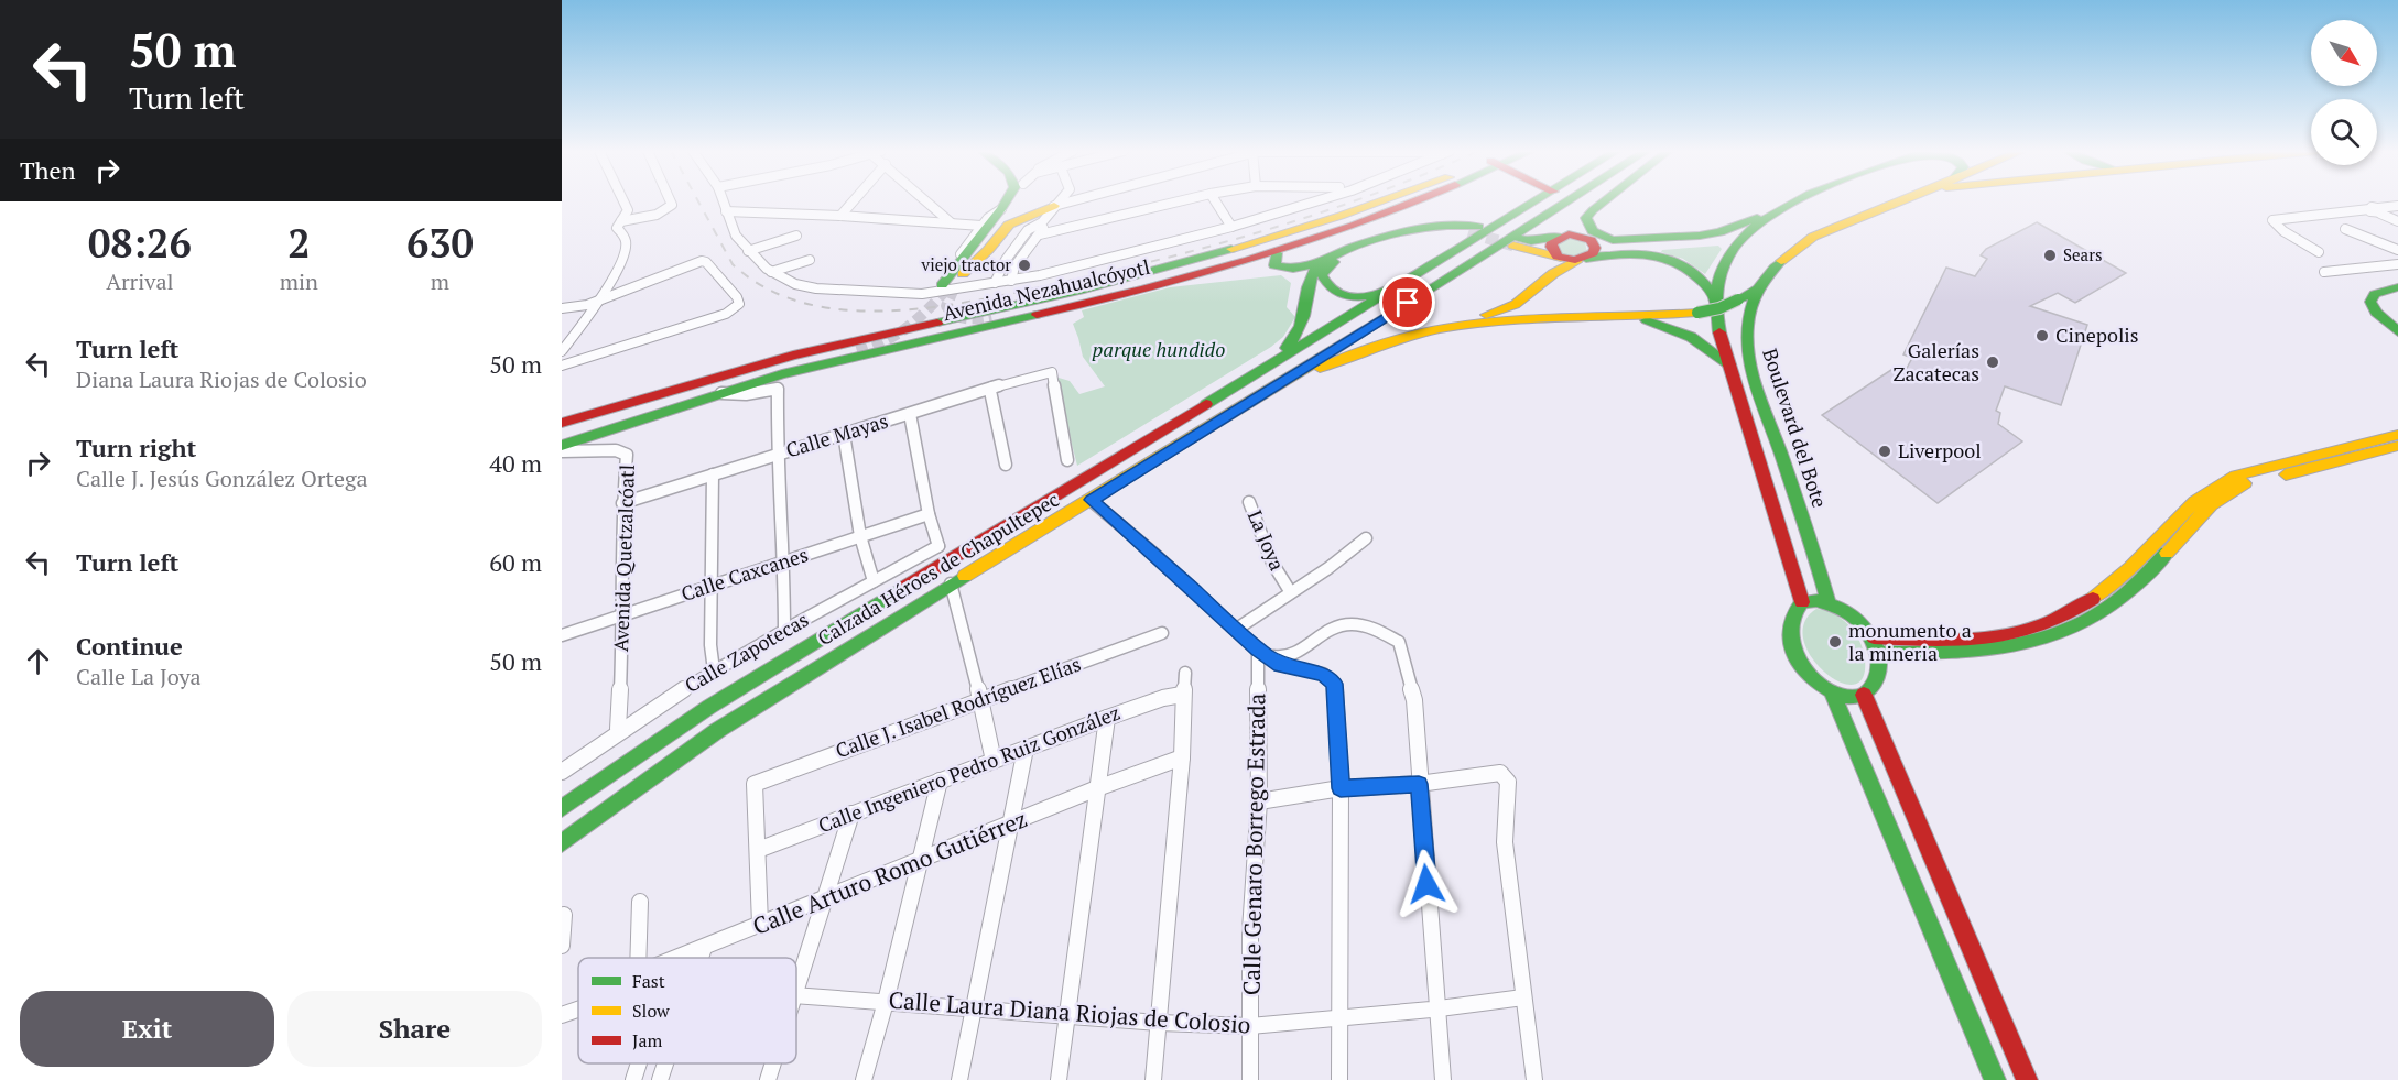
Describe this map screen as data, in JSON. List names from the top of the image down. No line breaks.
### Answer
{"streets":{"main road":["Avenida Nezahualcóyotl","Boulevard del Bote","Calzada Héroes de Chapultepec"],"street":["Calle Mayas","La Joya","Avenida Quetzalcóatl","Calle Caxcanes","Calle Zapotecas","Calle J. Isabel Rodríguez Elías","Calle Ingeniero Pedro Ruiz González","Calle Genaro Borrego Estrada","Calle Arturo Romo Gutiérrez","Calle Laura Diana Riojas de Colosio"]},"crossings":[["Calle Mayas","Avenida Quetzalcóatl"],["Avenida Quetzalcóatl","Calle Caxcanes"],["Avenida Quetzalcóatl","Calle Zapotecas"],["Calle J. Isabel Rodríguez Elías","Calle Ingeniero Pedro Ruiz González"],["Calle Genaro Borrego Estrada","Calle Laura Diana Riojas de Colosio"]],"parks":["parque hundido"],"places":["Sears","viejo tractor","Cinepolis","Galerías Zacatecas","Liverpool","monumento a la mineria"],"legend":["Fast","Slow","Jam"],"north":"bottom right","page":{"turn":["50 m","Turn left"],"then":"Then","eta":["08:26","Arrival","2","min","630","m"],"list":[{"name":"Turn left","note":"Diana Laura Riojas de Colosio","value":"50 m"},{"name":"Turn right","note":"Calle J. Jesús González Ortega","value":"40 m"},{"name":"Turn left","value":"60 m"},{"name":"Continue","note":"Calle La Joya","value":"50 m"}],"buttons":["Exit","Share"]}}
